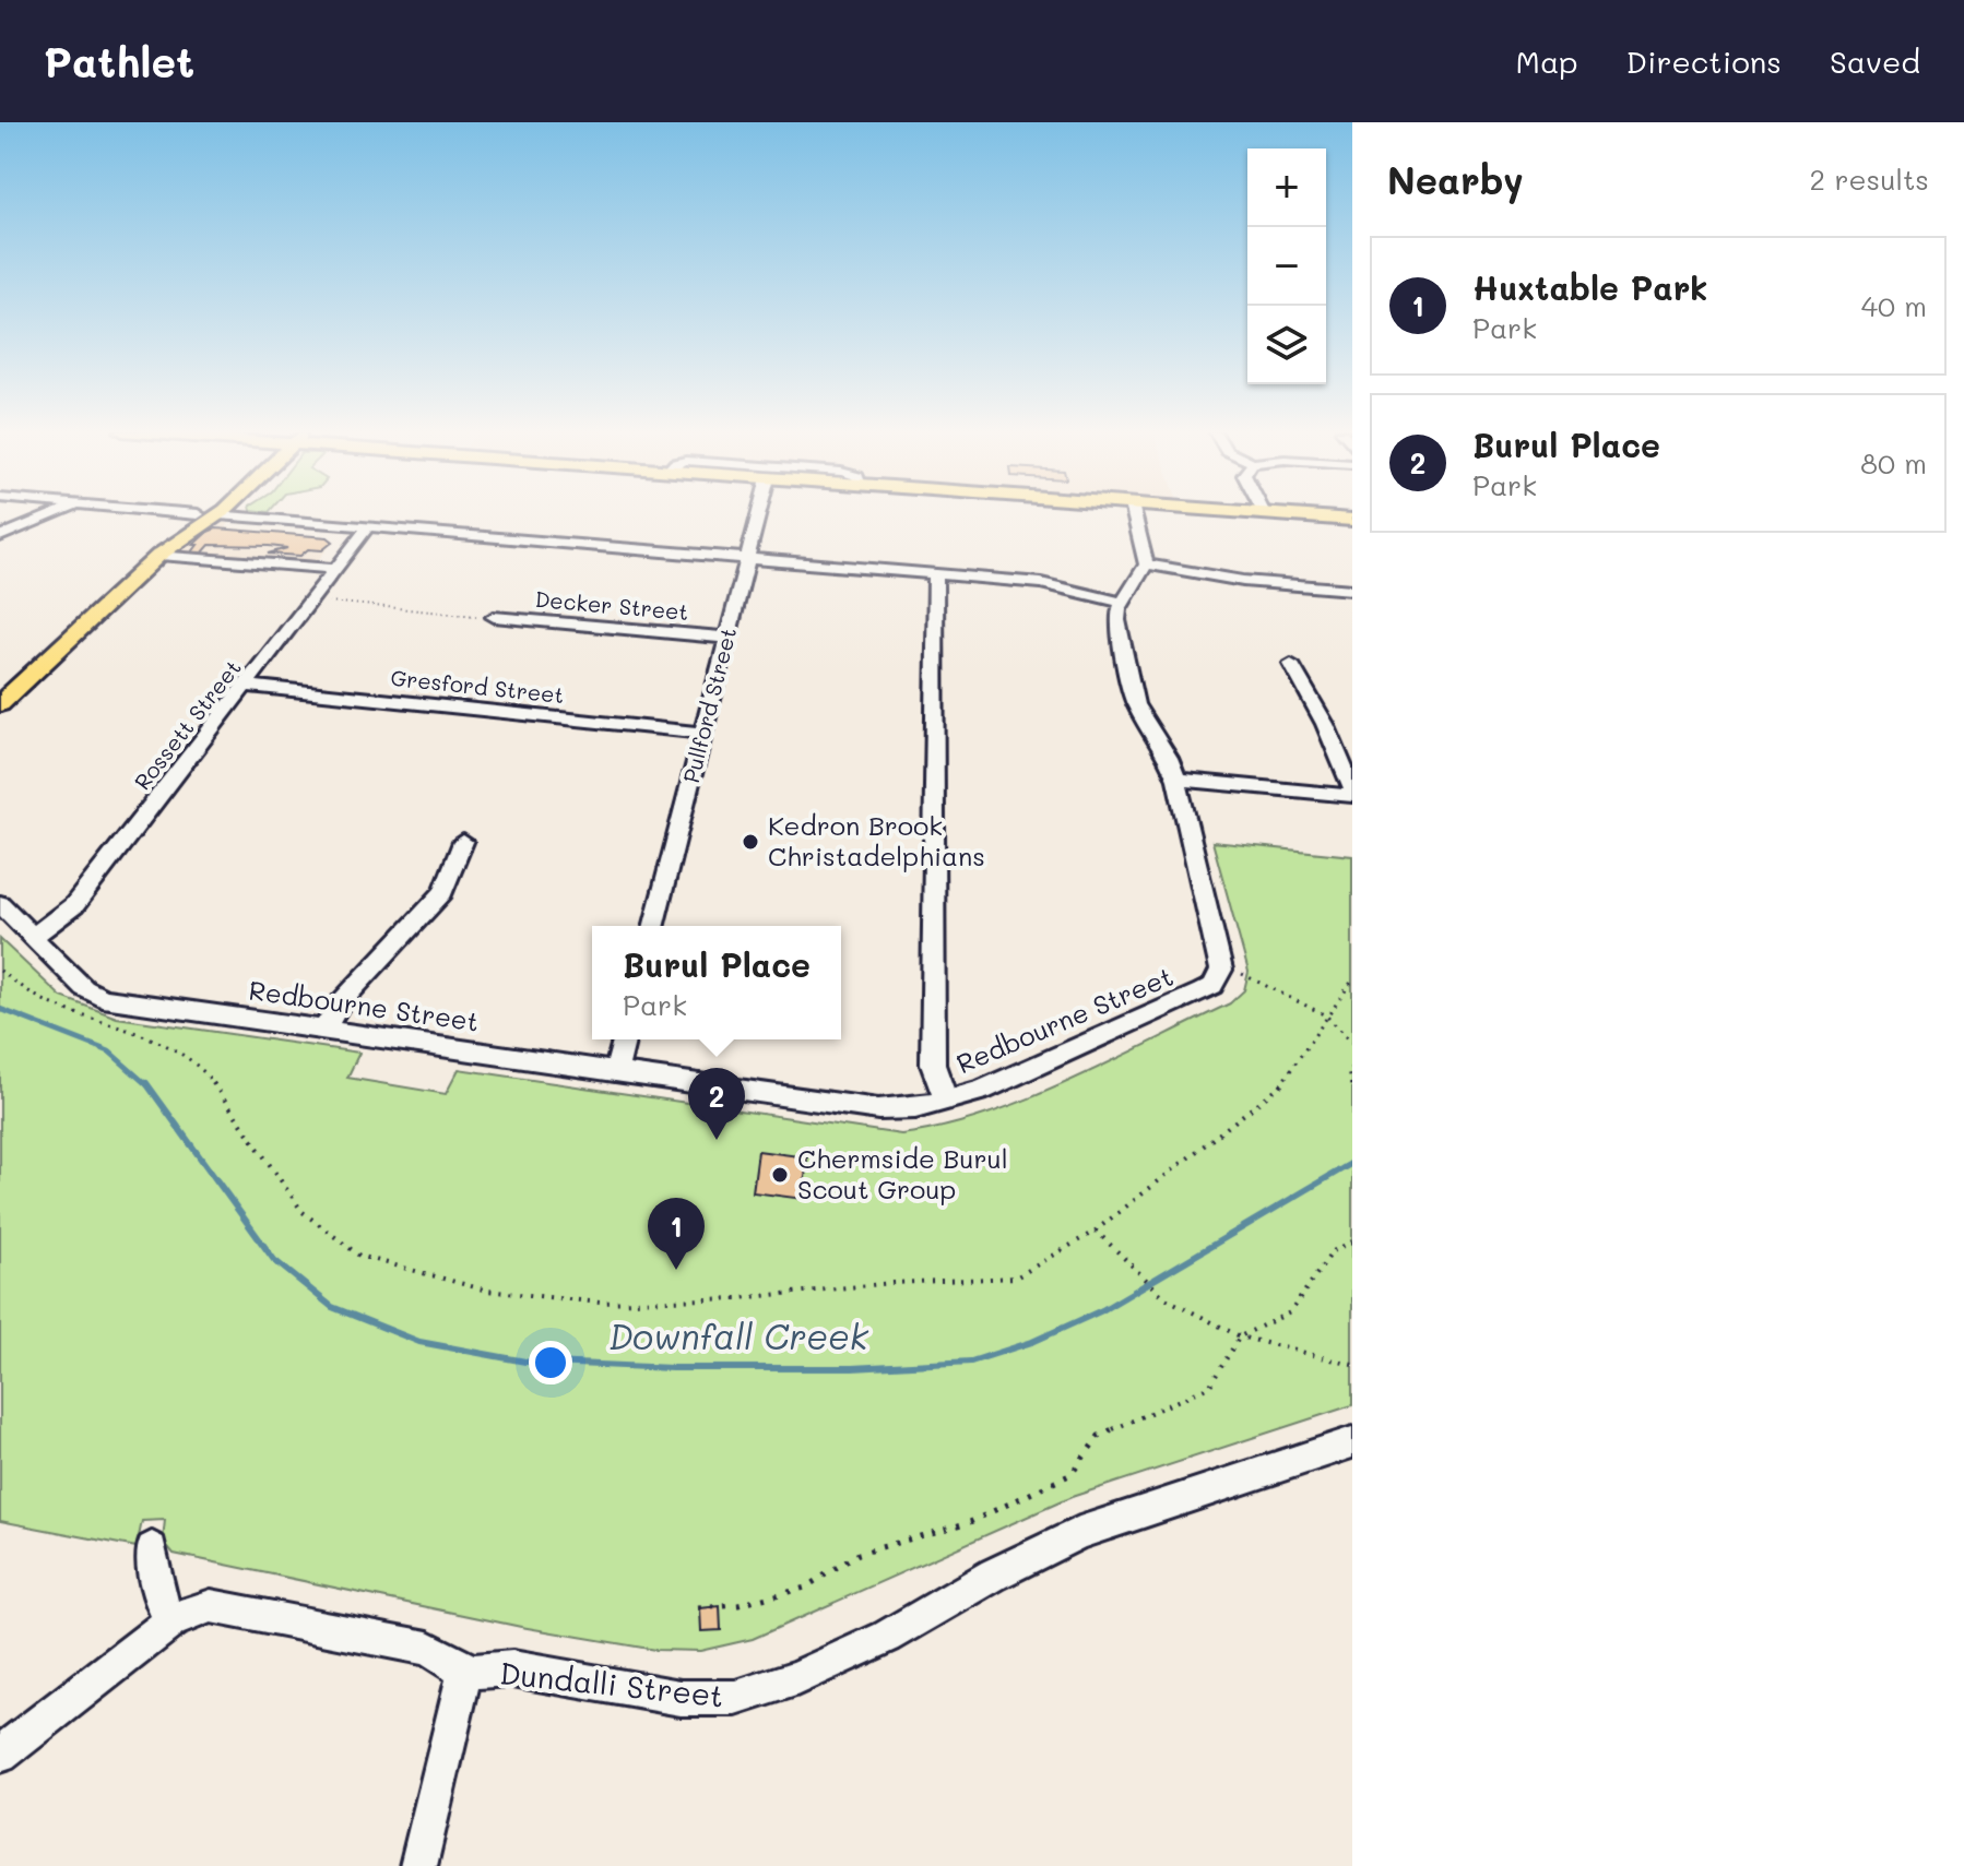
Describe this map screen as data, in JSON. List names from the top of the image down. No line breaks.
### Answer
{"streets":{"street":["Decker Street","Gresford Street","Pullford Street","Rossett Street","Redbourne Street","Dundalli Street"]},"crossings":[["Decker Street","Pullford Street"],["Gresford Street","Pullford Street"],["Gresford Street","Rossett Street"],["Rossett Street","Redbourne Street"]],"water":["Downfall Creek"],"places":["Kedron Brook Christadelphians","Chermside Burul Scout Group"],"page":{"header":"Pathlet","nav":["Map","Directions","Saved"],"heading":["Nearby","2 results"],"map_buttons":["+","−"],"list":[{"mark":"1","name":"Huxtable Park","note":"Park","value":"40 m"},{"mark":"2","name":"Burul Place","note":"Park","value":"80 m"}],"popup":["Burul Place","Park"],"pins":["2","1"]}}
